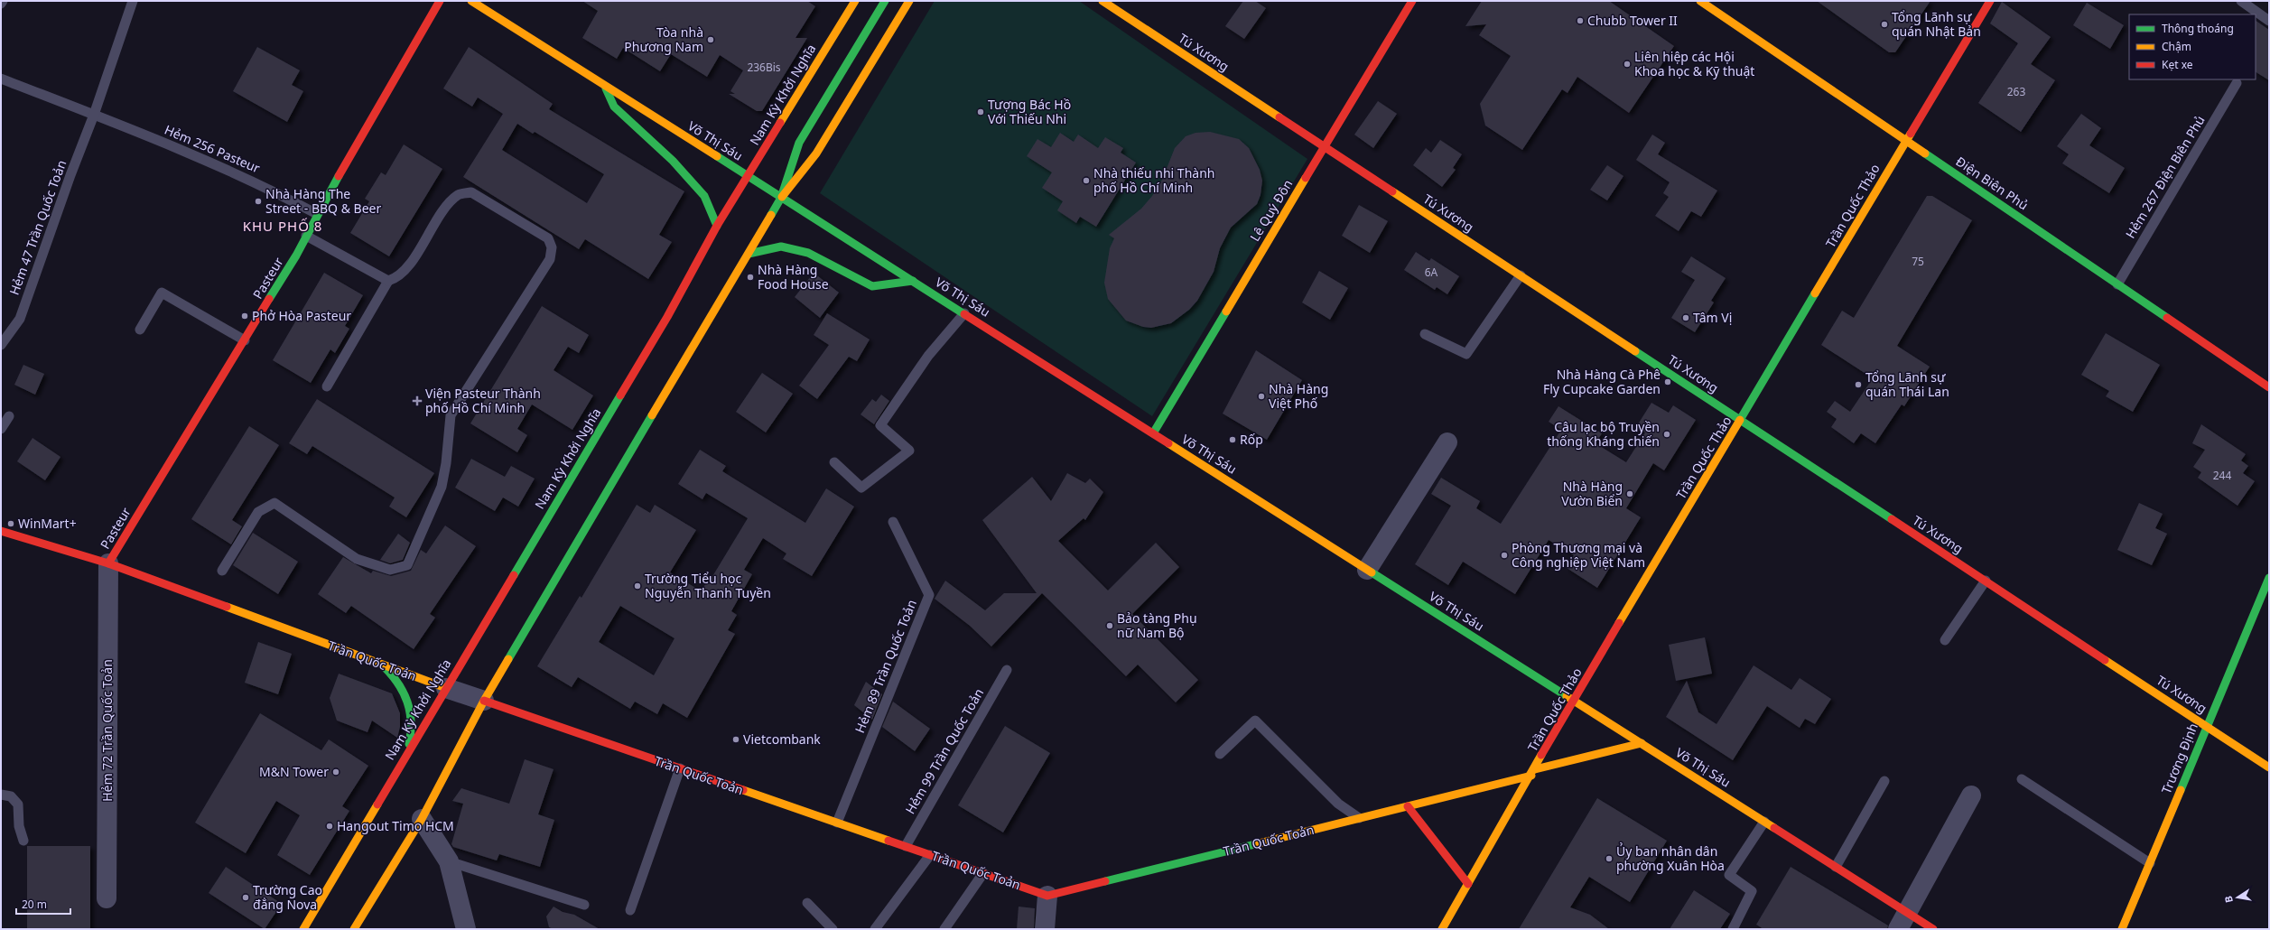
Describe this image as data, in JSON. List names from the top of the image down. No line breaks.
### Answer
{"streets":{"main road":["Tú Xương","Nam Kỳ Khởi Nghĩa","Võ Thị Sáu","Điện Biên Phủ","Trần Quốc Thảo","Lê Quý Đôn","Pasteur","Trần Quốc Toản","Trương Định"],"street":["Hẻm 72 Trần Quốc Toản"],"lane":["Hẻm 256 Pasteur","Hẻm 267 Điện Biên Phủ","Hẻm 47 Trần Quốc Toản","Hẻm 89 Trần Quốc Toản","Hẻm 99 Trần Quốc Toản"]},"crossings":[["Tú Xương","Trần Quốc Thảo"],["Tú Xương","Lê Quý Đôn"],["Tú Xương","Trương Định"],["Nam Kỳ Khởi Nghĩa","Võ Thị Sáu"],["Nam Kỳ Khởi Nghĩa","Trần Quốc Toản"],["Võ Thị Sáu","Trần Quốc Thảo"],["Võ Thị Sáu","Lê Quý Đôn"],["Võ Thị Sáu","Trần Quốc Toản"],["Hẻm 256 Pasteur","Hẻm 47 Trần Quốc Toản"],["Hẻm 256 Pasteur","Pasteur"],["Hẻm 267 Điện Biên Phủ","Điện Biên Phủ"],["Điện Biên Phủ","Trần Quốc Thảo"],["Trần Quốc Thảo","Trần Quốc Toản"],["Pasteur","Trần Quốc Toản"],["Pasteur","Hẻm 72 Trần Quốc Toản"],["Trần Quốc Toản","Hẻm 89 Trần Quốc Toản"],["Trần Quốc Toản","Hẻm 72 Trần Quốc Toản"],["Trần Quốc Toản","Hẻm 99 Trần Quốc Toản"]],"districts":["KHU PHỐ 8"],"places":{"other":["Chubb Tower II","Tổng Lãnh sự quán Nhật Bản","Tòa nhà Phương Nam","Liên hiệp các Hội Khoa học & Kỹ thuật","Tượng Bác Hồ Với Thiếu Nhi","Nhà thiếu nhi Thành phố Hồ Chí Minh","Nhà Hàng The Street - BBQ & Beer","Nhà Hàng Food House","Phở Hòa Pasteur","Tâm Vị","Nhà Hàng Cà Phê Fly Cupcake Garden","Tổng Lãnh sự quán Thái Lan","Nhà Hàng Việt Phố","Câu lạc bộ Truyền thống Kháng chiến","Rốp","Nhà Hàng Vườn Biển","WinMart+","Phòng Thương mại và Công nghiệp Việt Nam","Trường Tiểu học Nguyễn Thanh Tuyền","Bảo tàng Phụ nữ Nam Bộ","Vietcombank","M&N Tower","Hangout Timo HCM","Ủy ban nhân dân phường Xuân Hòa","Trường Cao đẳng Nova"],"health":["Viện Pasteur Thành phố Hồ Chí Minh"]},"house_numbers":["236Bis","263","75","6A","244"],"legend":["Thông thoáng","Chậm","Kẹt xe"],"scale_bar":"20 m","north":"left"}
